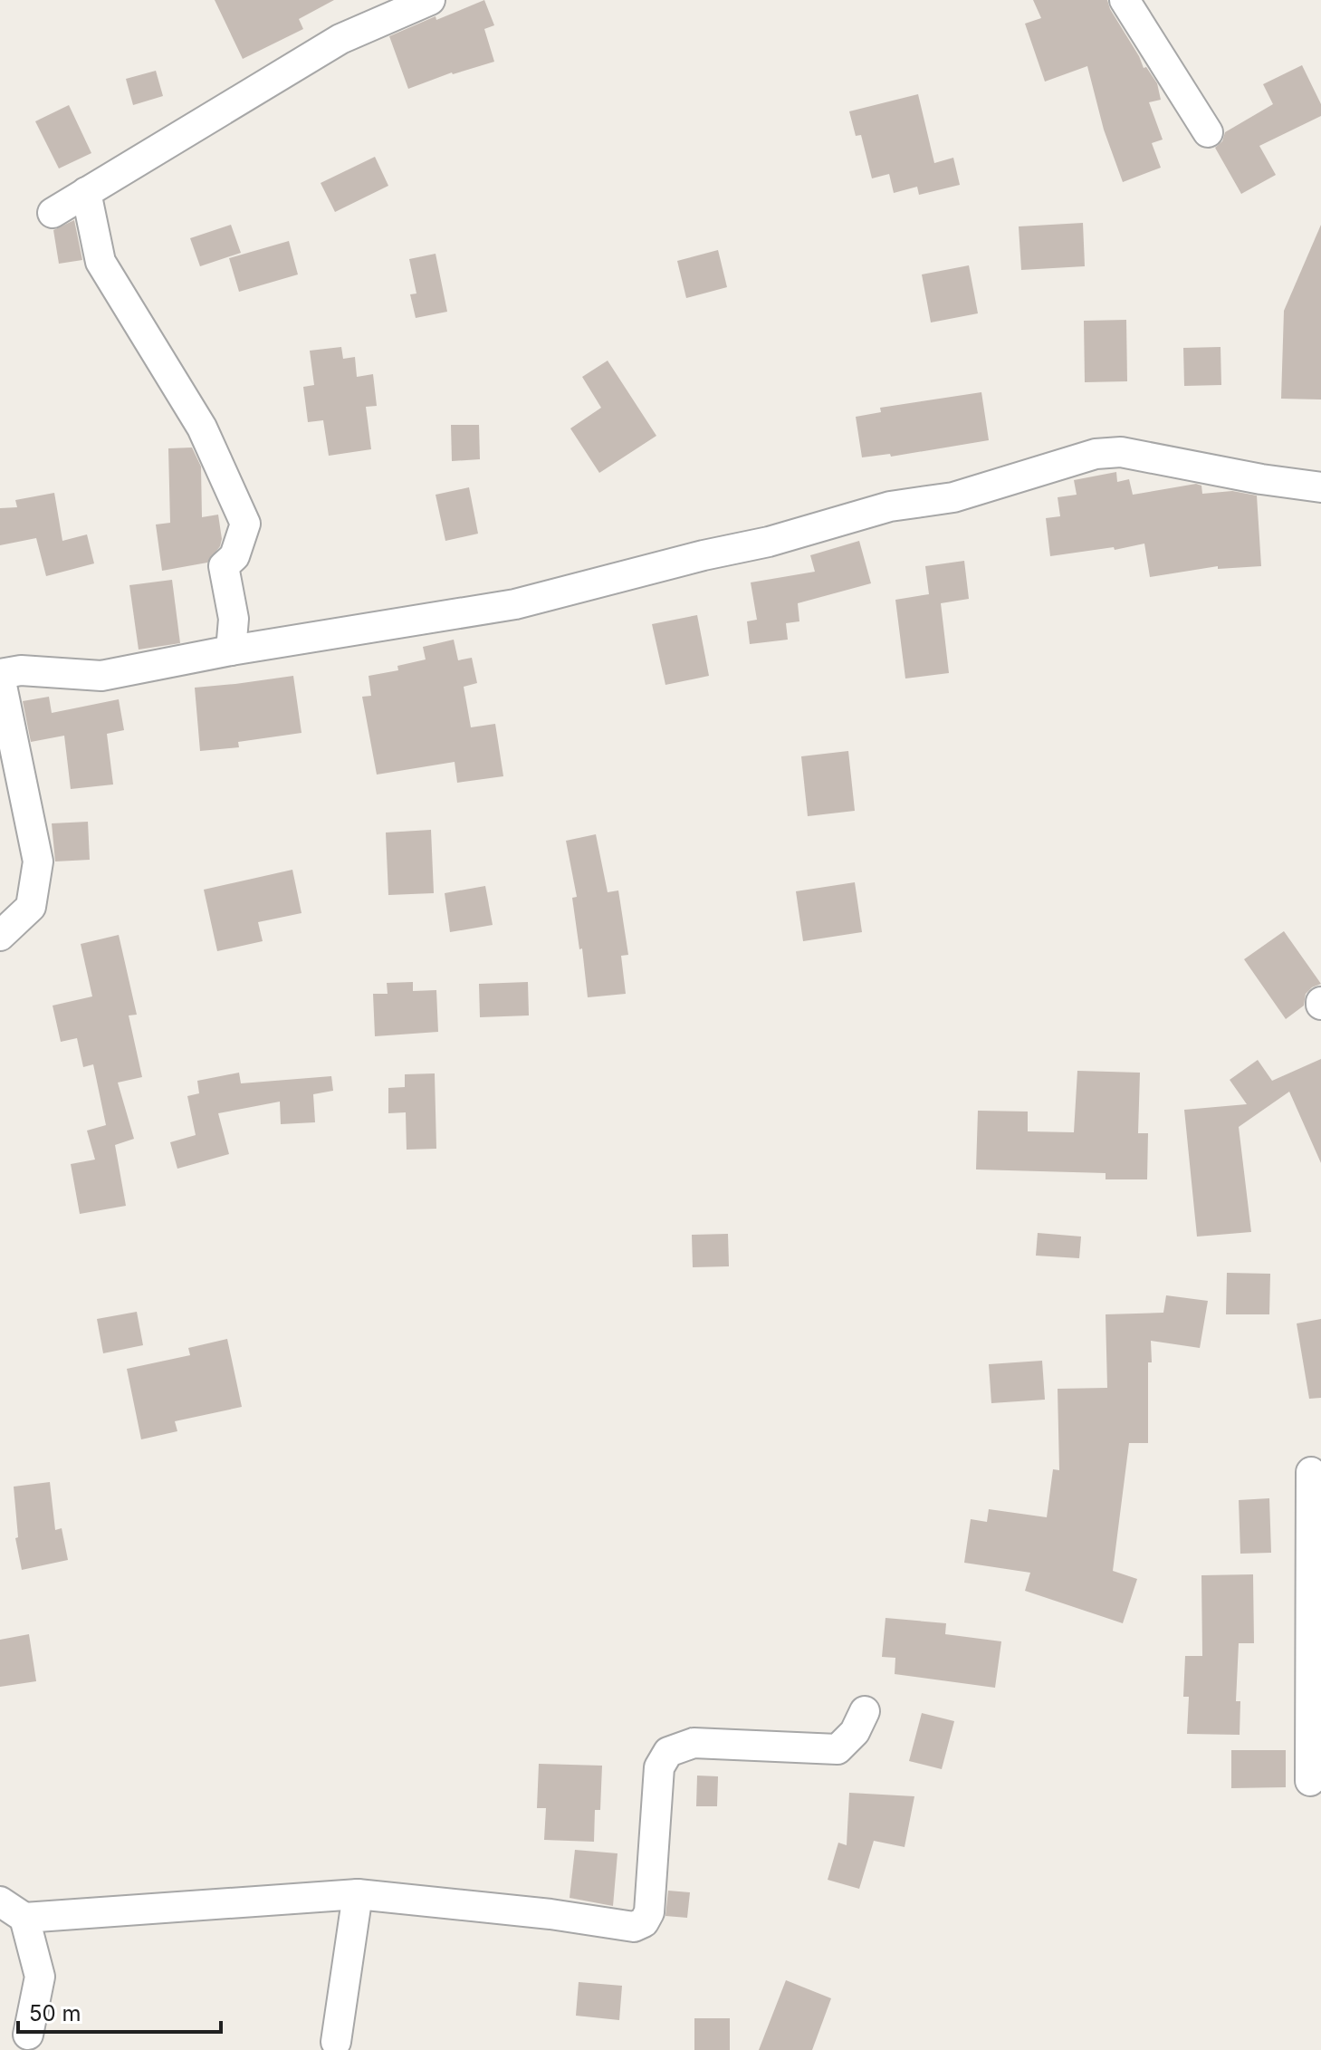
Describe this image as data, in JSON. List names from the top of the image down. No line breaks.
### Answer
{"scale_bar":"50 m"}
